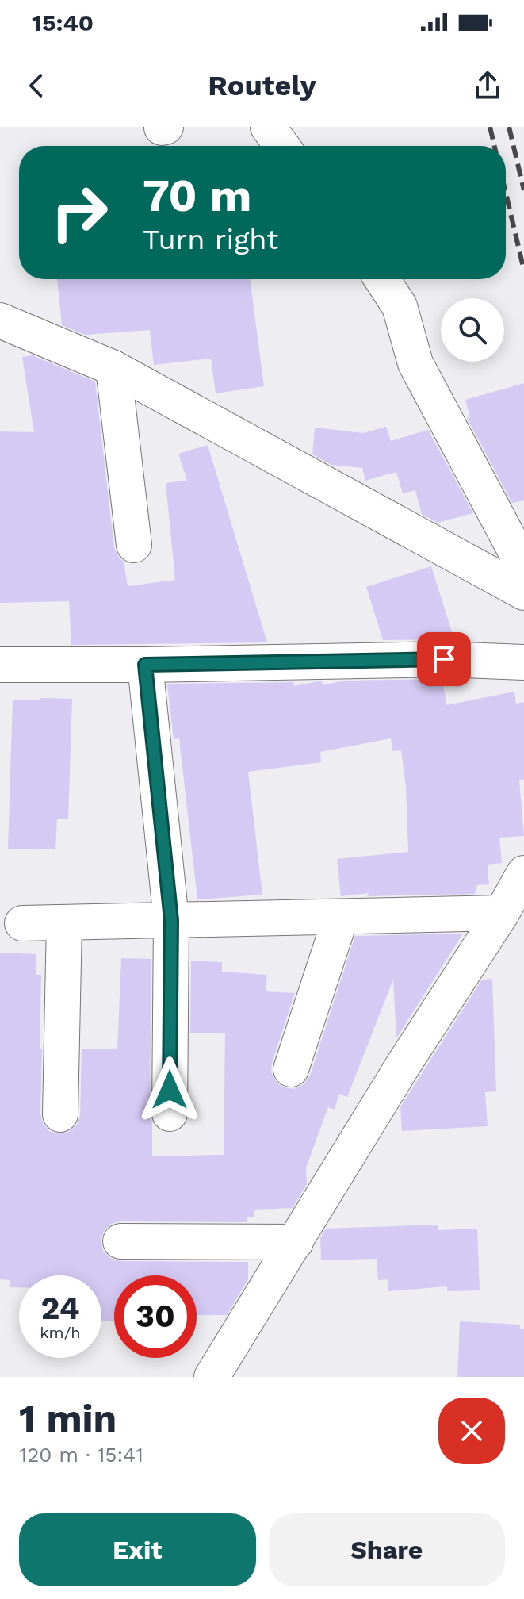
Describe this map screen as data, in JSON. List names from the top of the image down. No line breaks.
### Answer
{"page":{"status":"15:40","header":"Routely","turn":["70 m","Turn right"],"speed":"24 km/h","limit":"30","heading":["1 min","120 m · 15:41"],"buttons":["Exit","Share"]}}
